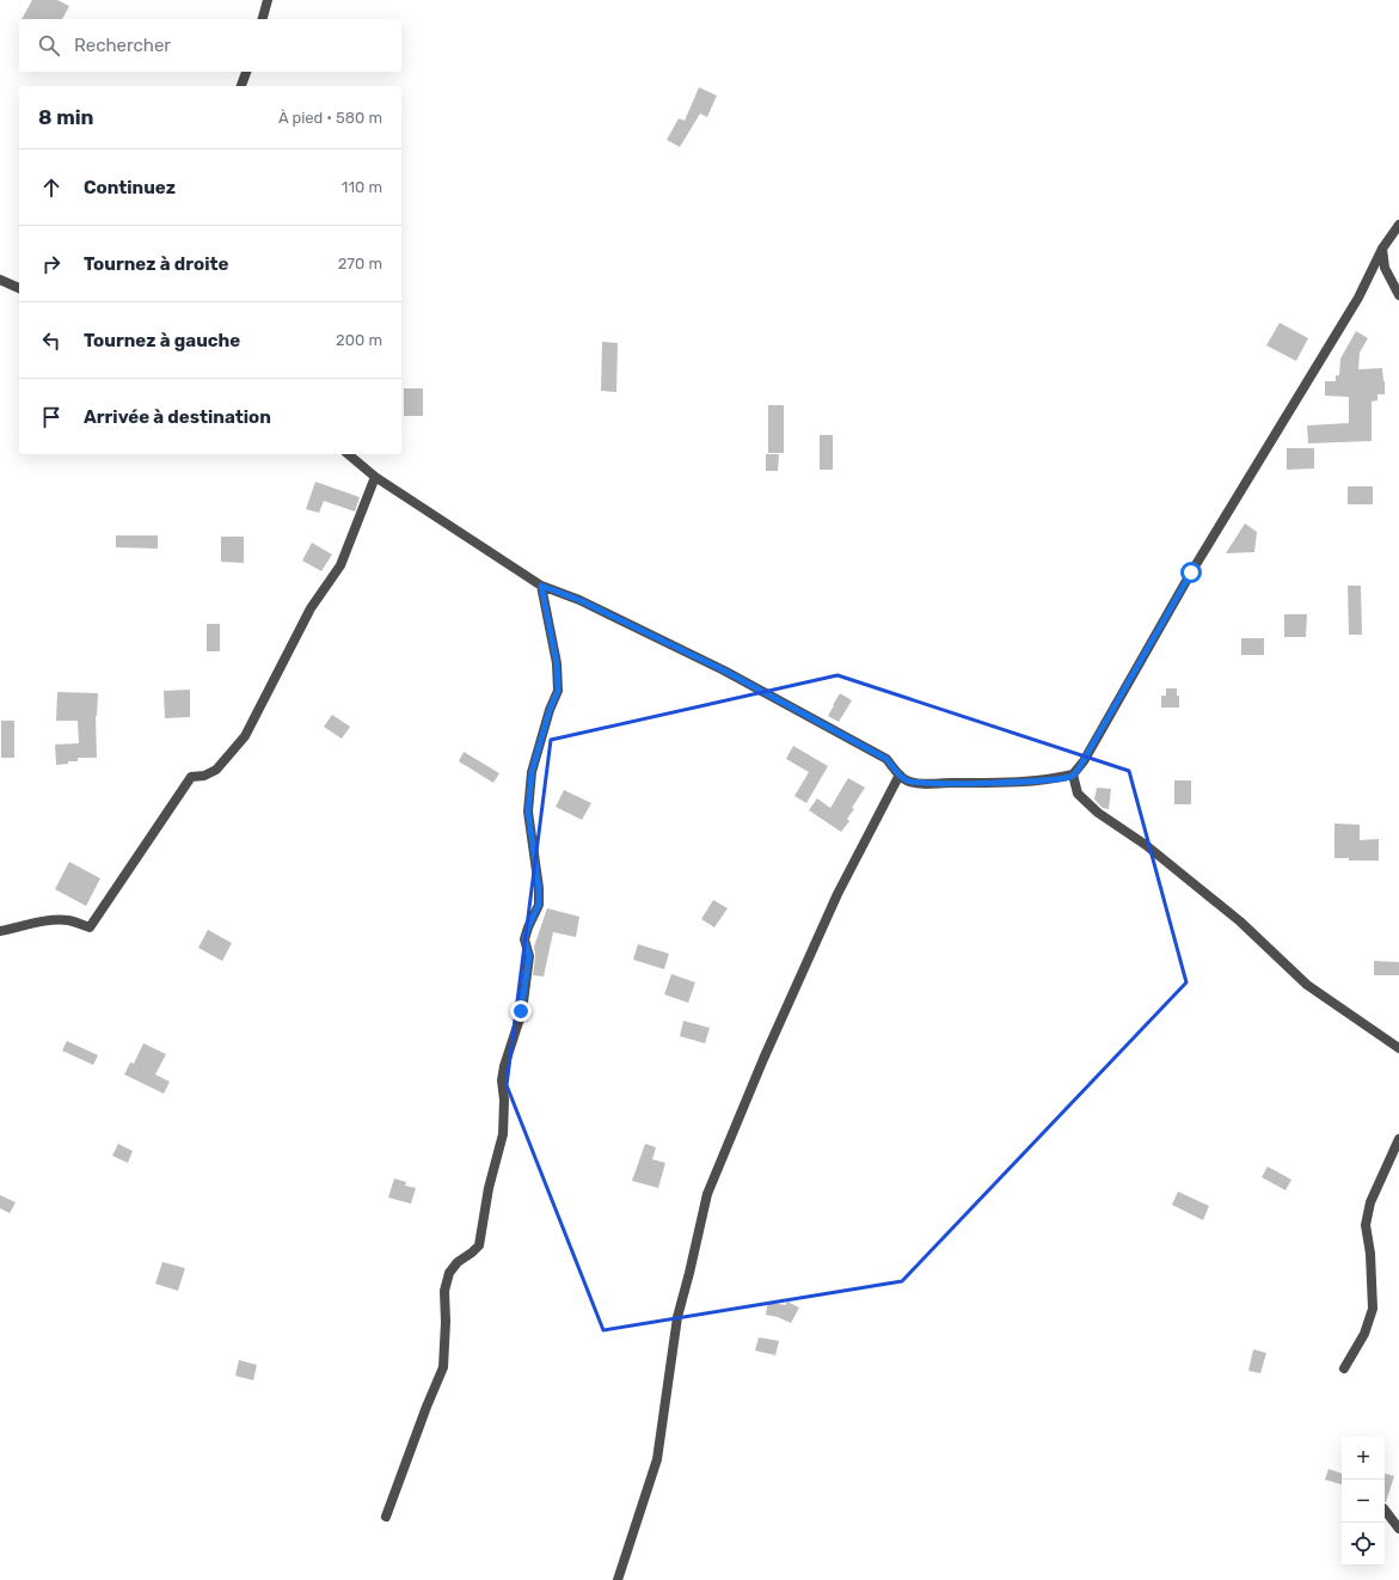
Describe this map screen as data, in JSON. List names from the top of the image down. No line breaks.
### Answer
{"page":{"search":"Rechercher","heading":["8 min","À pied · 580 m"],"list":[["Continuez","110 m"],["Tournez à droite","270 m"],["Tournez à gauche","200 m"],"Arrivée à destination"],"map_buttons":["+","−"]}}
